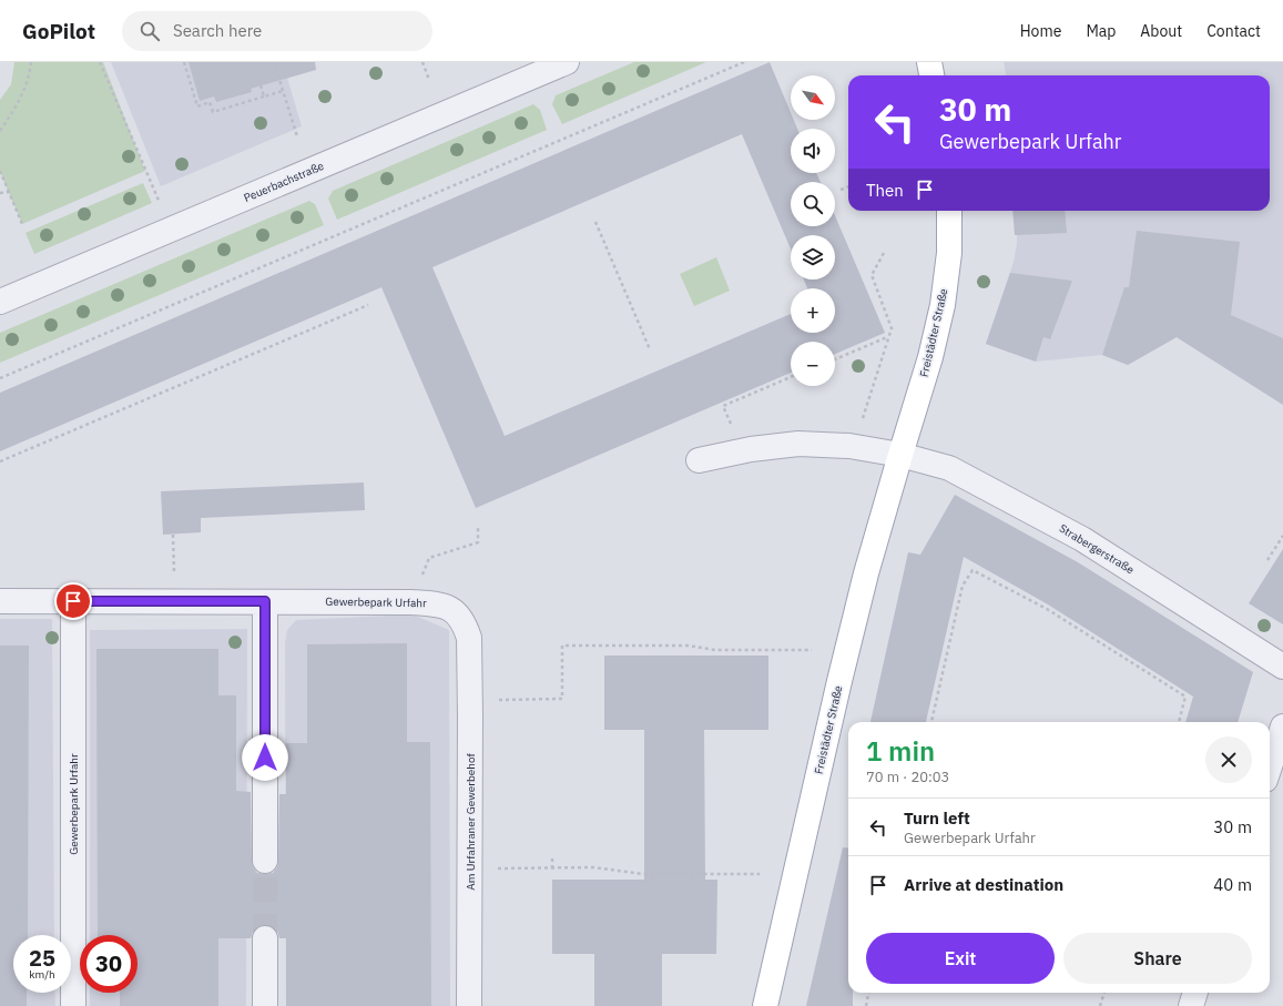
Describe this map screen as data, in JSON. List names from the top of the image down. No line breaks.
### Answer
{"streets":{"main road":["Freistädter Straße"],"street":["Peuerbachstraße","Strabergerstraße","Gewerbepark Urfahr","Am Urfahraner Gewerbehof"]},"crossings":[["Freistädter Straße","Strabergerstraße"],["Gewerbepark Urfahr","Am Urfahraner Gewerbehof"]],"north":"bottom right","page":{"header":"GoPilot","search":"Search here","nav":["Home","Map","About","Contact"],"map_buttons":["+","−"],"turn":["30 m","Gewerbepark Urfahr"],"then":"Then","heading":["1 min","70 m · 20:03"],"list":[{"name":"Turn left","note":"Gewerbepark Urfahr","value":"30 m"},{"name":"Arrive at destination","value":"40 m"}],"buttons":["Exit","Share"],"speed":"25 km/h","limit":"30"}}
